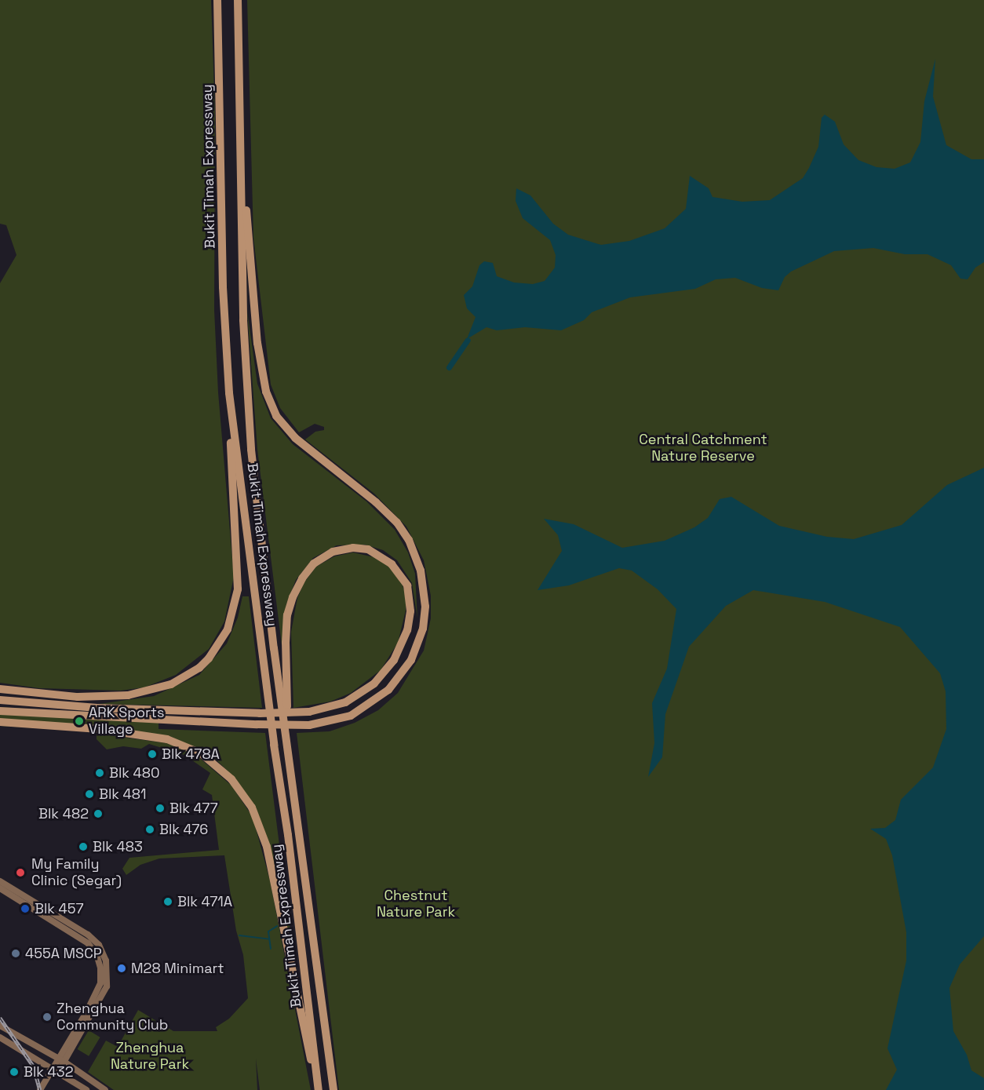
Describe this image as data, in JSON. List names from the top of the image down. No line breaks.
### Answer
{"streets":{"highway":["Bukit Timah Expressway"]},"parks":["Central Catchment Nature Reserve","Chestnut Nature Park","Zhenghua Nature Park"],"places":["ARK Sports Village","Blk 478A","Blk 480","Blk 481","Blk 477","Blk 482","Blk 476","Blk 483","My Family Clinic (Segar)","Blk 471A","Blk 457","455A MSCP","M28 Minimart","Zhenghua Community Club","Blk 432"]}
